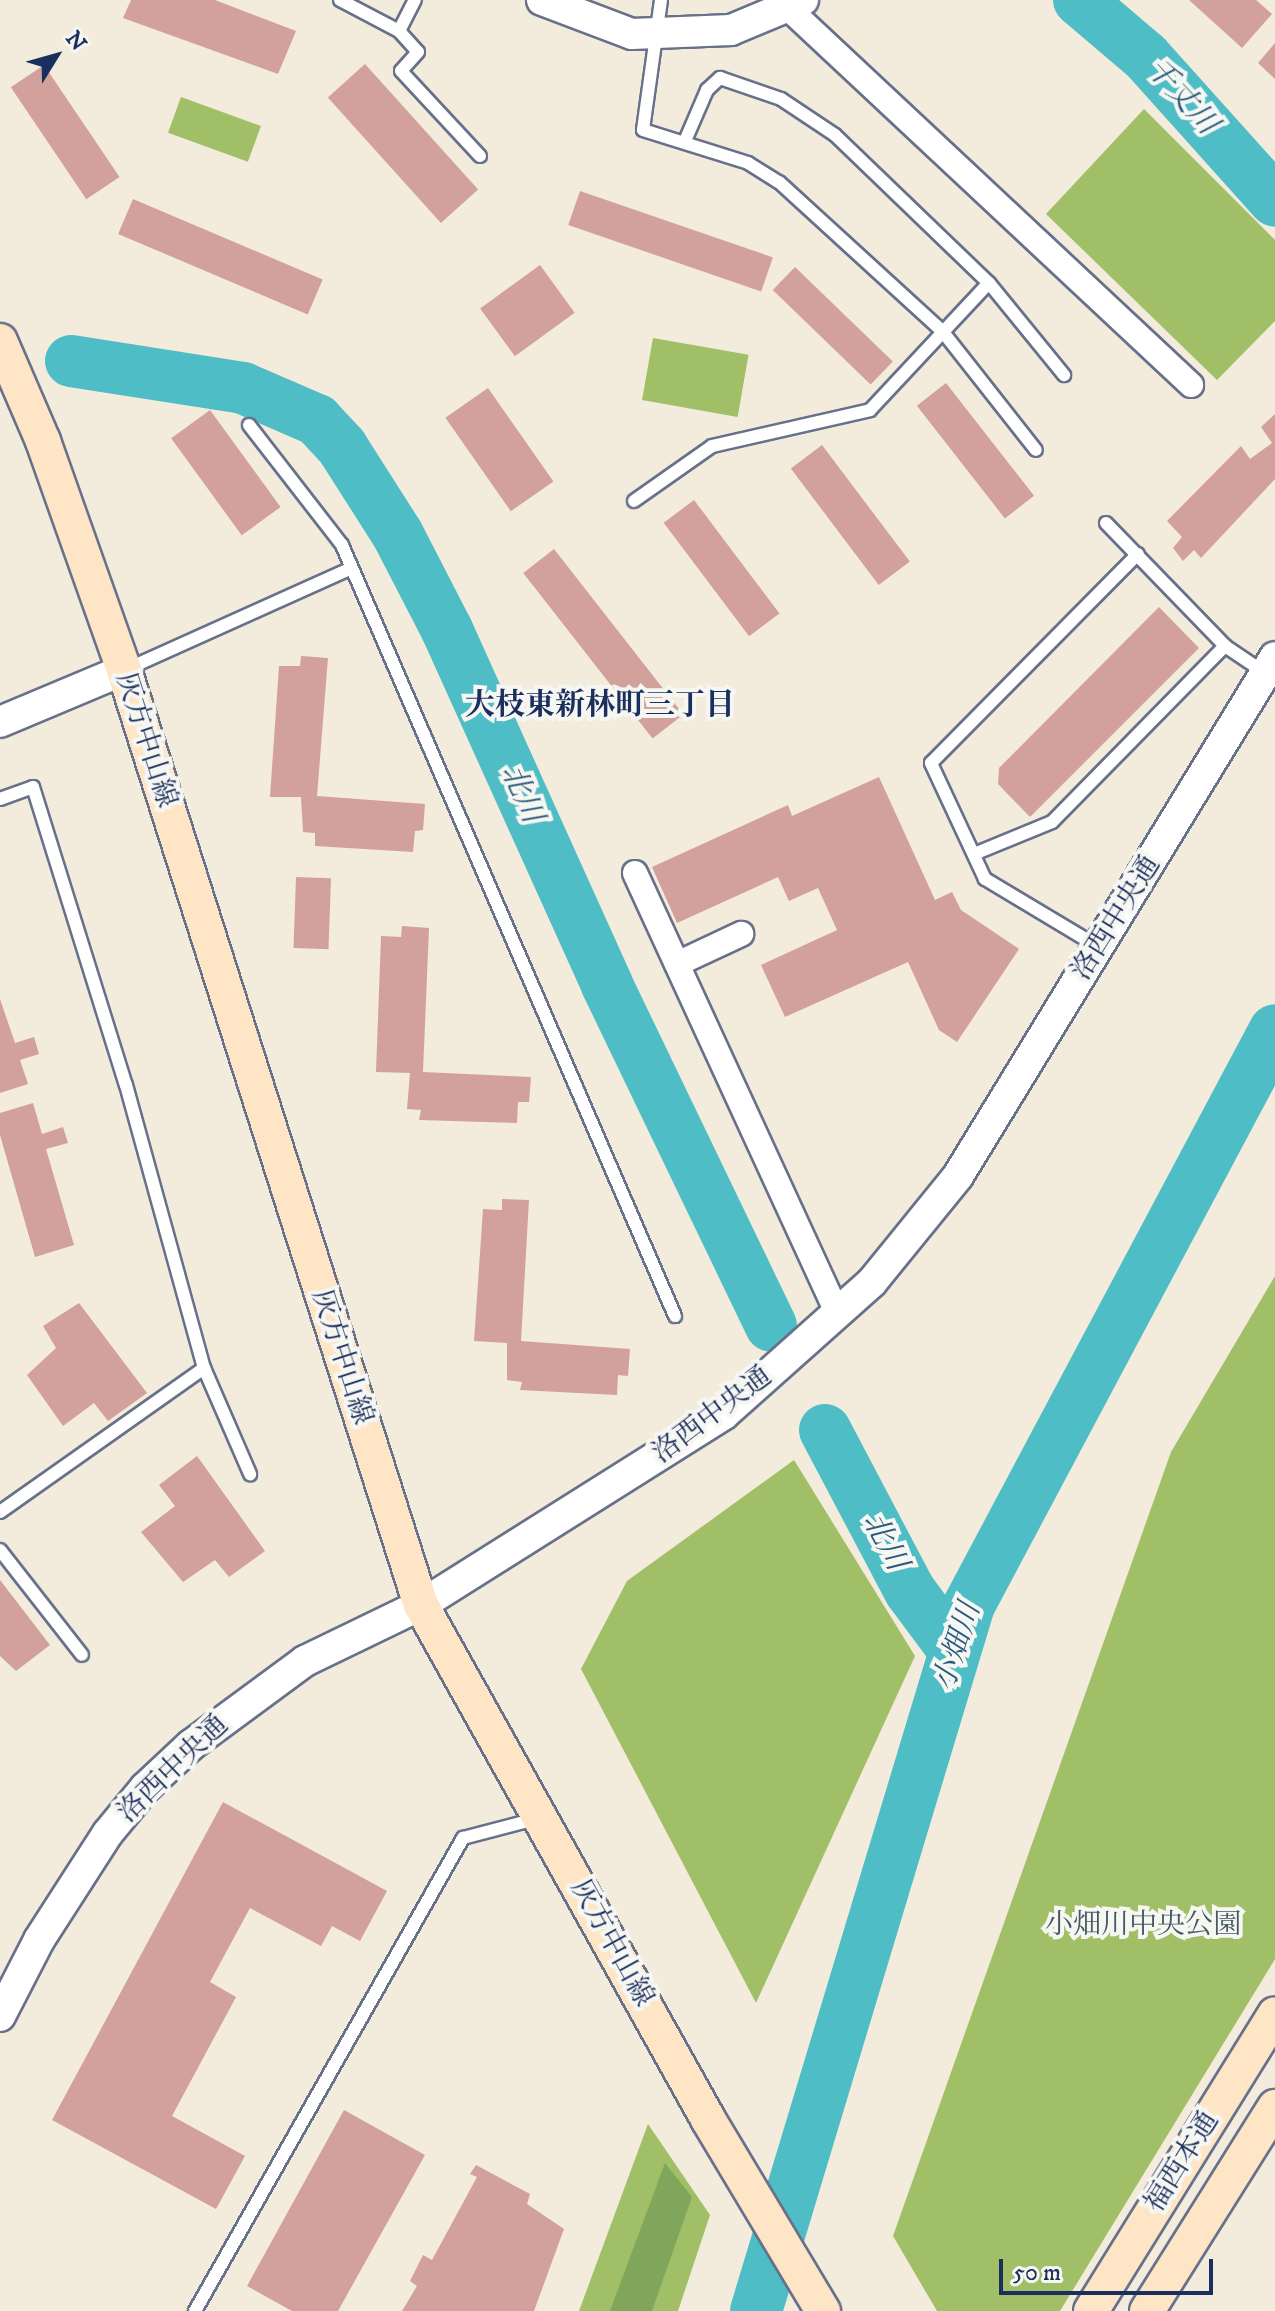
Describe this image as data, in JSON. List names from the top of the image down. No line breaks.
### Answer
{"streets":{"main road":["灰方中山線","福西本通"],"street":["洛西中央通"]},"crossings":[["灰方中山線","洛西中央通"]],"districts":["大枝東新林町三丁目"],"water":["千丈川","北川","小畑川"],"parks":["小畑川中央公園"],"scale_bar":"50 m","north":"top right"}
